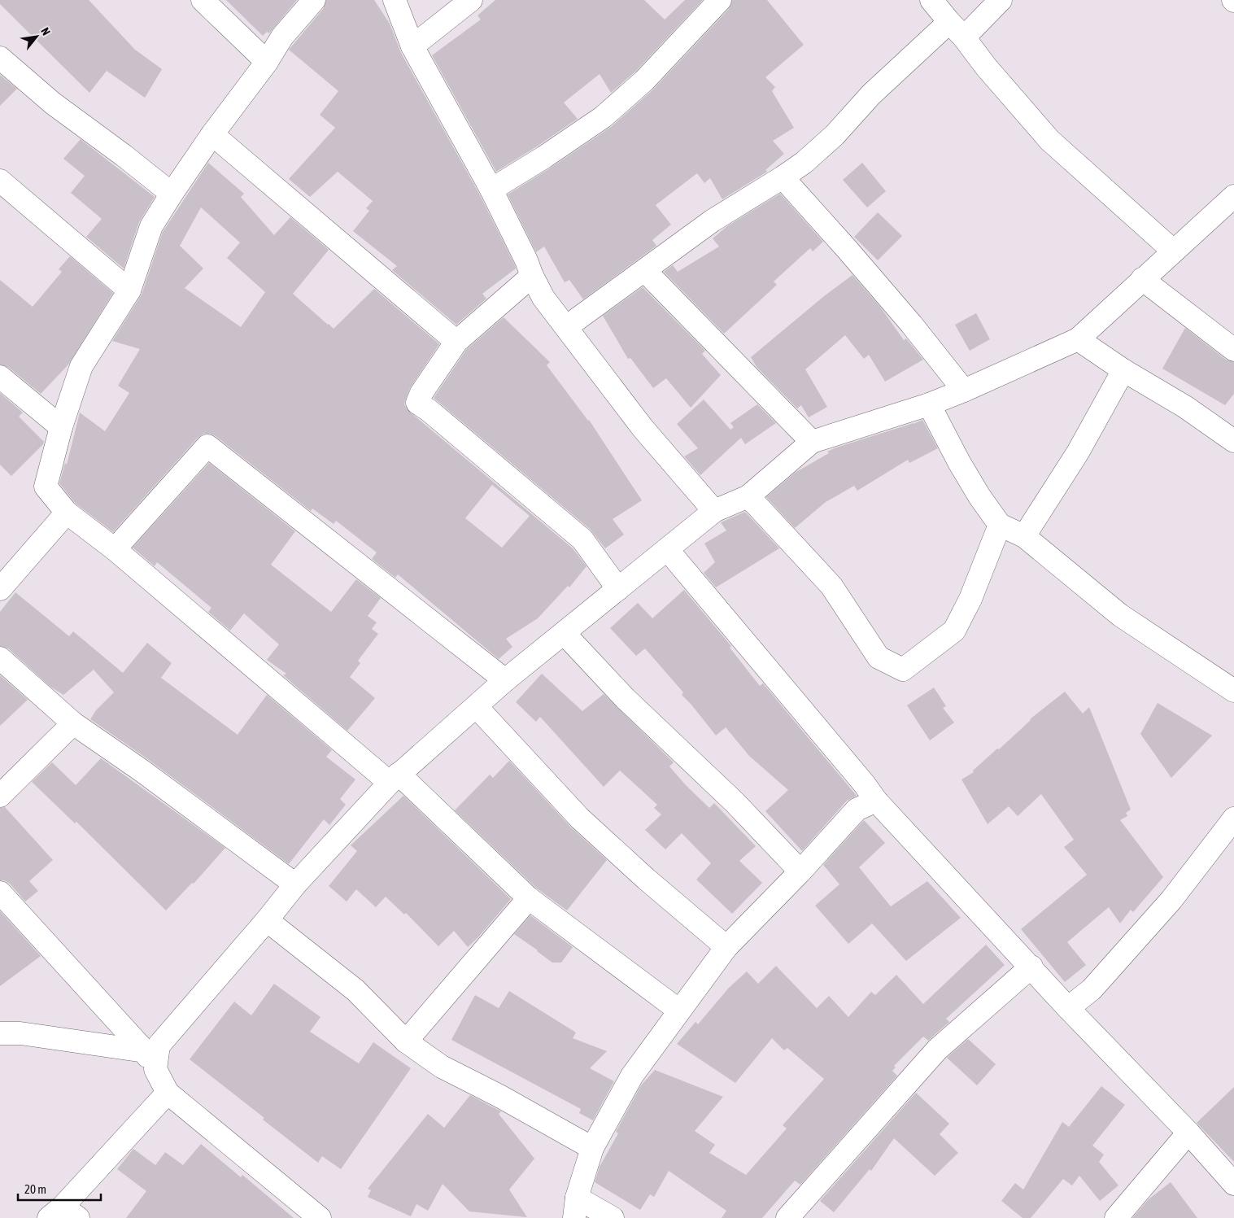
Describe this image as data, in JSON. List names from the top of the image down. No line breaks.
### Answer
{"scale_bar":"20 m","north":"top right"}
